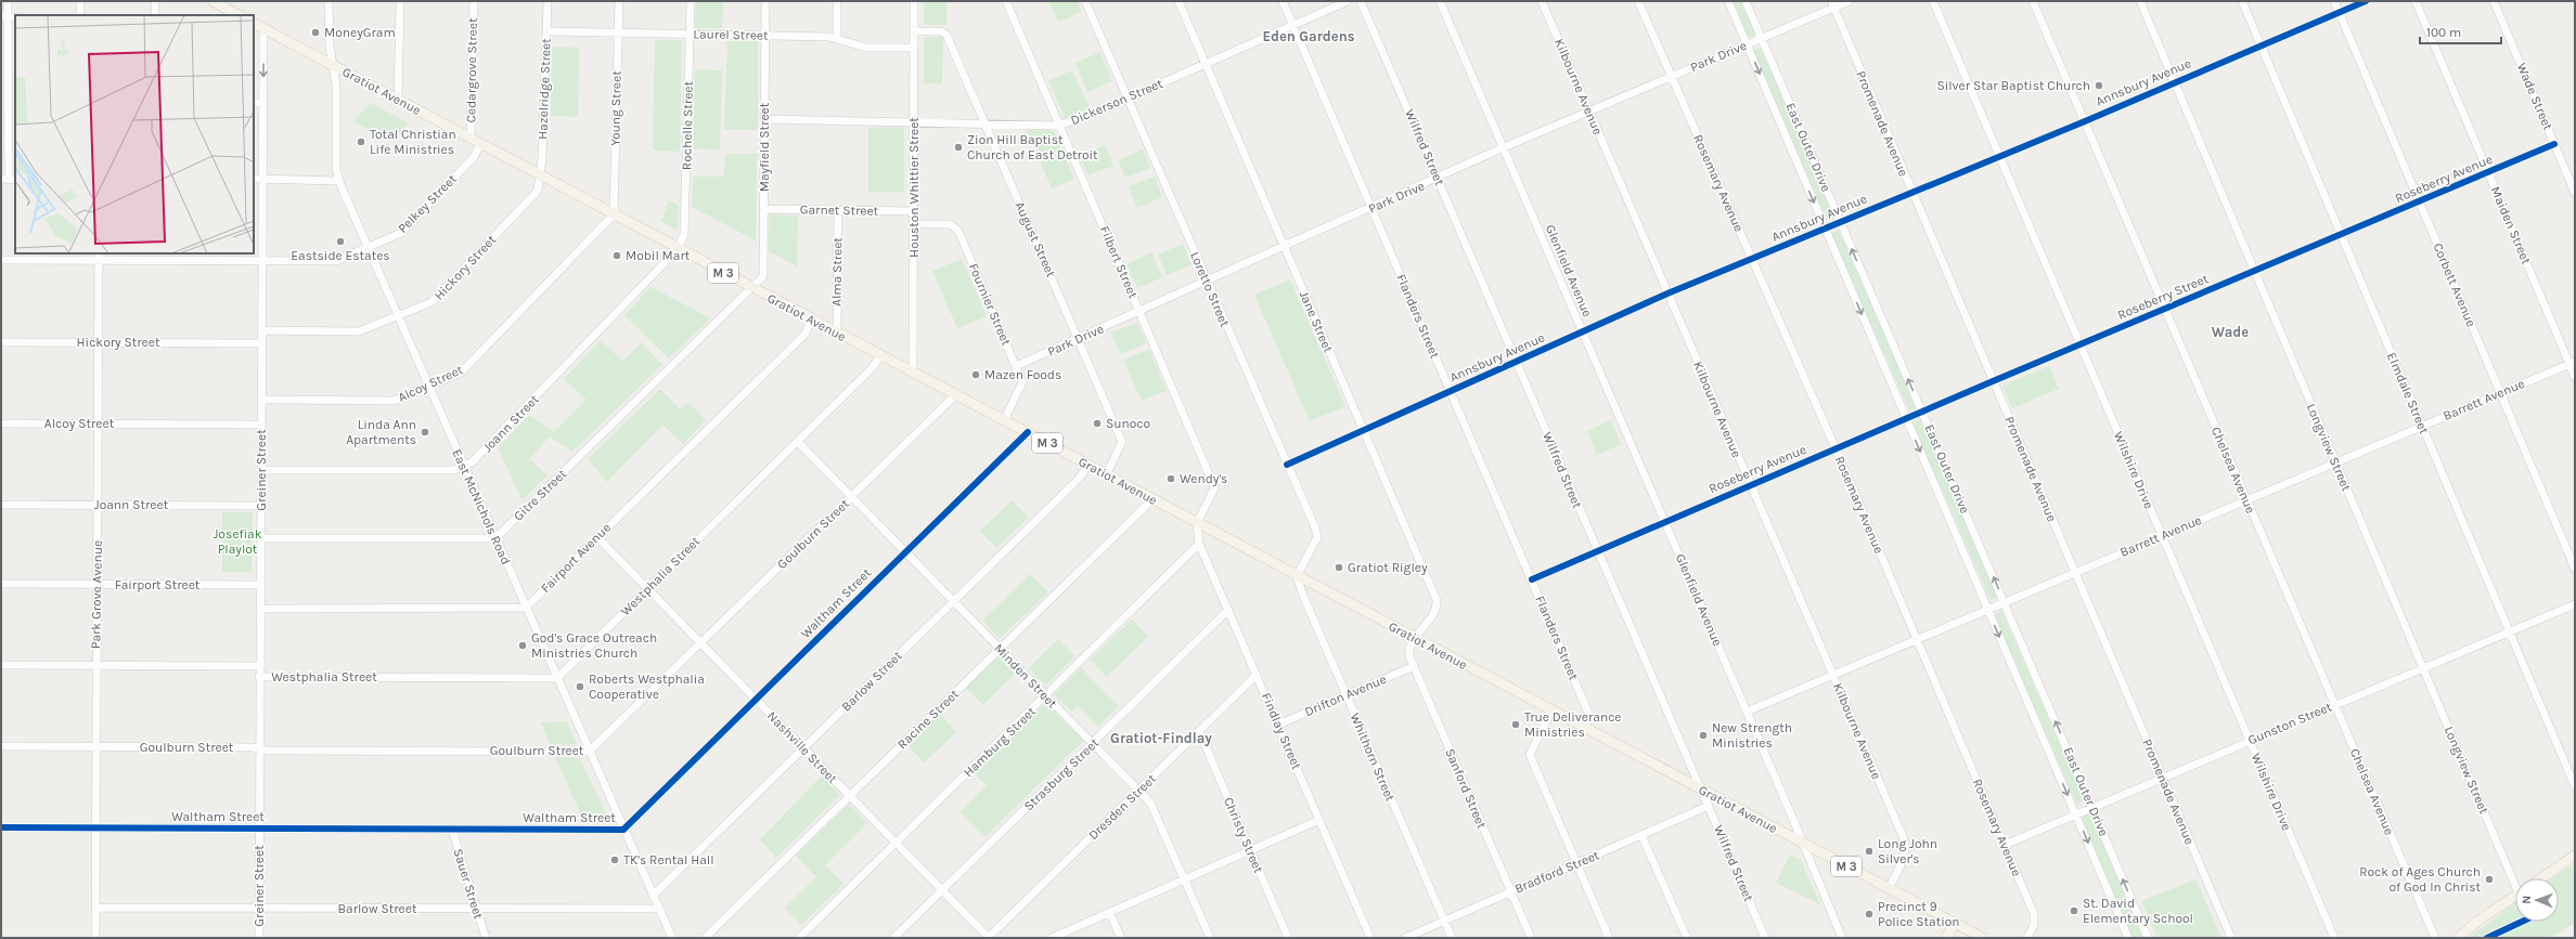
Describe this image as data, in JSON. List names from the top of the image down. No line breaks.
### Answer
{"streets":{"main road":["Gratiot Avenue","M 3"],"street":["Laurel Street","Park Drive","Cedargrove Street","Annsbury Avenue","Kilbourne Avenue","Hazelridge Street","Wade Street","Dickerson Street","Young Street","Promenade Avenue","Rochelle Street","Mayfield Street","Wilfred Street","East Outer Drive","Roseberry Avenue","Rosemary Avenue","Houston Whittier Street","Pelkey Street","Garnet Street","Maiden Street","August Street","Filbert Street","Hickory Street","Glenfield Avenue","Alma Street","Corbett Avenue","Loretto Street","Roseberry Street","Fournier Street","Flanders Street","Jane Street","Alcoy Street","Elmdale Street","Barrett Avenue","Joann Street","Longview Street","Greiner Street","Wilshire Drive","Chelsea Avenue","Gitre Street","East McNichols Road","Goulburn Street","Fairport Avenue","Westphalia Street","Fairport Street","Park Grove Avenue","Waltham Street","Minden Street","Barlow Street","Drifton Avenue","Racine Street","Gunston Street","Findlay Street","Hamburg Street","Nashville Street","Whithorn Street","Strasburg Street","Sanford Street","Dresden Street","Christy Street","Bradford Street","Sauer Street"]},"crossings":[["Laurel Street","Hazelridge Street"],["Laurel Street","Young Street"],["Laurel Street","Rochelle Street"],["Laurel Street","Mayfield Street"],["Laurel Street","Houston Whittier Street"],["Park Drive","Kilbourne Avenue"],["Park Drive","Promenade Avenue"],["Park Drive","Wilfred Street"],["Park Drive","East Outer Drive"],["Park Drive","Rosemary Avenue"],["Park Drive","August Street"],["Park Drive","Filbert Street"],["Park Drive","Glenfield Avenue"],["Park Drive","Loretto Street"],["Park Drive","Fournier Street"],["Park Drive","Flanders Street"],["Park Drive","Jane Street"],["Cedargrove Street","Gratiot Avenue"],["Annsbury Avenue","Kilbourne Avenue"],["Annsbury Avenue","Promenade Avenue"],["Annsbury Avenue","Wilfred Street"],["Annsbury Avenue","East Outer Drive"],["Annsbury Avenue","Rosemary Avenue"],["Annsbury Avenue","Glenfield Avenue"],["Annsbury Avenue","Corbett Avenue"],["Annsbury Avenue","Loretto Street"],["Annsbury Avenue","Flanders Street"],["Annsbury Avenue","Jane Street"],["Annsbury Avenue","Elmdale Street"],["Annsbury Avenue","Longview Street"],["Annsbury Avenue","Wilshire Drive"],["Annsbury Avenue","Chelsea Avenue"],["Kilbourne Avenue","Gratiot Avenue"],["Kilbourne Avenue","Roseberry Avenue"],["Kilbourne Avenue","Barrett Avenue"],["Hazelridge Street","Gratiot Avenue"],["Hazelridge Street","Hickory Street"],["Gratiot Avenue","Young Street"],["Gratiot Avenue","Rochelle Street"],["Gratiot Avenue","Mayfield Street"],["Gratiot Avenue","Wilfred Street"],["Gratiot Avenue","Houston Whittier Street"],["Gratiot Avenue","Pelkey Street"],["Gratiot Avenue","August Street"],["Gratiot Avenue","Filbert Street"],["Gratiot Avenue","Hickory Street"],["Gratiot Avenue","Glenfield Avenue"],["Gratiot Avenue","Alma Street"],["Gratiot Avenue","Loretto Street"],["Gratiot Avenue","Fournier Street"],["Gratiot Avenue","Flanders Street"],["Gratiot Avenue","Jane Street"],["Gratiot Avenue","Alcoy Street"],["Gratiot Avenue","Joann Street"],["Gratiot Avenue","Greiner Street"],["Gratiot Avenue","Gitre Street"],["Gratiot Avenue","East McNichols Road"],["Gratiot Avenue","Goulburn Street"],["Gratiot Avenue","Fairport Avenue"],["Gratiot Avenue","Westphalia Street"],["Gratiot Avenue","Waltham Street"],["Gratiot Avenue","Barlow Street"],["Gratiot Avenue","Racine Street"],["Gratiot Avenue","Findlay Street"],["Gratiot Avenue","Whithorn Street"],["Gratiot Avenue","Sanford Street"],["Wade Street","Roseberry Avenue"],["Dickerson Street","Mayfield Street"],["Dickerson Street","Houston Whittier Street"],["Dickerson Street","August Street"],["Dickerson Street","Filbert Street"],["Dickerson Street","Loretto Street"],["Dickerson Street","Flanders Street"],["Dickerson Street","Jane Street"],["Young Street","Alcoy Street"],["Promenade Avenue","Roseberry Avenue"],["Promenade Avenue","Roseberry Street"],["Promenade Avenue","Barrett Avenue"],["Promenade Avenue","Gunston Street"],["Rochelle Street","Joann Street"],["Mayfield Street","Garnet Street"],["Mayfield Street","Gitre Street"],["Wilfred Street","Roseberry Avenue"],["Wilfred Street","Bradford Street"],["East Outer Drive","Roseberry Avenue"],["East Outer Drive","Barrett Avenue"],["East Outer Drive","Gunston Street"],["Roseberry Avenue","Rosemary Avenue"],["Roseberry Avenue","Maiden Street"],["Roseberry Avenue","Glenfield Avenue"],["Roseberry Avenue","Corbett Avenue"],["Roseberry Avenue","Roseberry Street"],["Roseberry Avenue","Flanders Street"],["Roseberry Avenue","Elmdale Street"],["Rosemary Avenue","Barrett Avenue"],["Rosemary Avenue","Gunston Street"],["Houston Whittier Street","Garnet Street"],["Houston Whittier Street","August Street"],["Houston Whittier Street","Fournier Street"],["Pelkey Street","Greiner Street"],["Pelkey Street","East McNichols Road"],["Pelkey Street","Park Grove Avenue"],["Garnet Street","Alma Street"],["Maiden Street","Barrett Avenue"],["Filbert Street","Findlay Street"],["Hickory Street","Greiner Street"],["Hickory Street","East McNichols Road"],["Hickory Street","Park Grove Avenue"],["Glenfield Avenue","Barrett Avenue"],["Corbett Avenue","Barrett Avenue"],["Loretto Street","Whithorn Street"],["Roseberry Street","Elmdale Street"],["Roseberry Street","Longview Street"],["Roseberry Street","Wilshire Drive"],["Roseberry Street","Chelsea Avenue"],["Jane Street","Sanford Street"],["Alcoy Street","Greiner Street"],["Alcoy Street","East McNichols Road"],["Alcoy Street","Park Grove Avenue"],["Elmdale Street","Barrett Avenue"],["Elmdale Street","Gunston Street"],["Barrett Avenue","Longview Street"],["Barrett Avenue","Wilshire Drive"],["Barrett Avenue","Chelsea Avenue"],["Joann Street","Greiner Street"],["Joann Street","East McNichols Road"],["Joann Street","Park Grove Avenue"],["Longview Street","Gunston Street"],["Greiner Street","Goulburn Street"],["Greiner Street","Westphalia Street"],["Greiner Street","Fairport Street"],["Greiner Street","Waltham Street"],["Greiner Street","Barlow Street"],["Wilshire Drive","Gunston Street"],["Chelsea Avenue","Gunston Street"],["Gitre Street","East McNichols Road"],["East McNichols Road","Goulburn Street"],["East McNichols Road","Fairport Avenue"],["East McNichols Road","Westphalia Street"],["East McNichols Road","Waltham Street"],["East McNichols Road","Barlow Street"],["Goulburn Street","Park Grove Avenue"],["Goulburn Street","Minden Street"],["Goulburn Street","Nashville Street"],["Fairport Avenue","Nashville Street"],["Westphalia Street","Park Grove Avenue"],["Westphalia Street","Minden Street"],["Westphalia Street","Nashville Street"],["Fairport Street","Park Grove Avenue"],["Park Grove Avenue","Waltham Street"],["Park Grove Avenue","Barlow Street"],["Waltham Street","Minden Street"],["Waltham Street","Nashville Street"],["Waltham Street","Sauer Street"],["Minden Street","Barlow Street"],["Minden Street","Racine Street"],["Minden Street","Hamburg Street"],["Minden Street","Strasburg Street"],["Minden Street","Dresden Street"],["Barlow Street","Nashville Street"],["Barlow Street","Sauer Street"],["Drifton Avenue","Findlay Street"],["Drifton Avenue","Whithorn Street"],["Drifton Avenue","Sanford Street"],["Racine Street","Nashville Street"],["Findlay Street","Hamburg Street"],["Findlay Street","Strasburg Street"],["Findlay Street","Dresden Street"],["Hamburg Street","Nashville Street"],["Nashville Street","Strasburg Street"],["Nashville Street","Dresden Street"],["Whithorn Street","Bradford Street"],["Sanford Street","Bradford Street"],["Dresden Street","Christy Street"]],"districts":["Eden Gardens","Wade","Gratiot-Findlay"],"parks":["Josefiak Playlot"],"places":["MoneyGram","Silver Star Baptist Church","Total Christian Life Ministries","Zion Hill Baptist Church of East Detroit","Eastside Estates","Mobil Mart","Mazen Foods","Sunoco","Linda Ann Apartments","Wendy's","Gratiot Rigley","God's Grace Outreach Ministries Church","Roberts Westphalia Cooperative","True Deliverance Ministries","New Strength Ministries","Long John Silver's","TK's Rental Hall","Rock of Ages Church of God In Christ","St. David Elementary School","Precinct 9 Police Station"],"scale_bar":"100 m","north":"left"}
